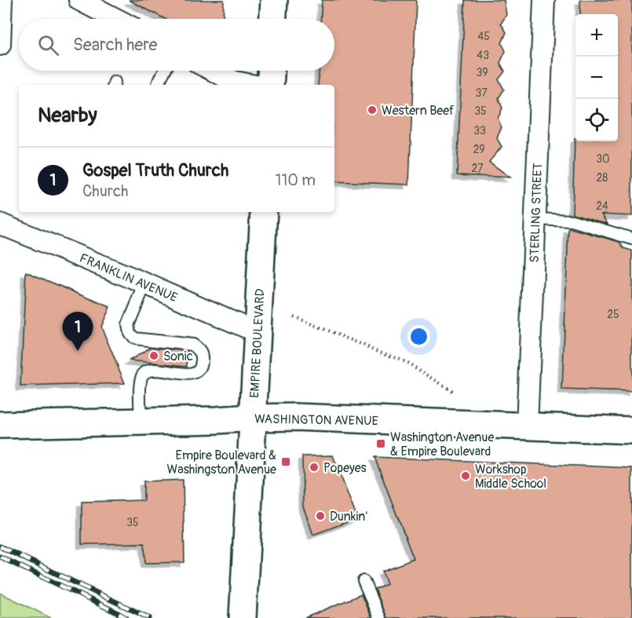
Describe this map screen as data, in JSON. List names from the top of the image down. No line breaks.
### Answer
{"streets":{"main road":["EMPIRE BOULEVARD","WASHINGTON AVENUE"],"street":["STERLING STREET","FRANKLIN AVENUE"]},"crossings":[["STERLING STREET","WASHINGTON AVENUE"],["FRANKLIN AVENUE","EMPIRE BOULEVARD"],["EMPIRE BOULEVARD","WASHINGTON AVENUE"]],"places":{"other":["Western Beef","Sonic","Popeyes","Workshop Middle School","Dunkin'"],"transit":["Washington Avenue & Empire Boulevard","Empire Boulevard & Washingston Avenue"]},"house_numbers":["45","43","39","37","35","33","29","30","27","28","24","25","35"],"page":{"map_buttons":["+","−"],"search":"Search here","heading":"Nearby","list":[{"mark":"1","name":"Gospel Truth Church","note":"Church","value":"110 m"}],"pins":"1"}}
